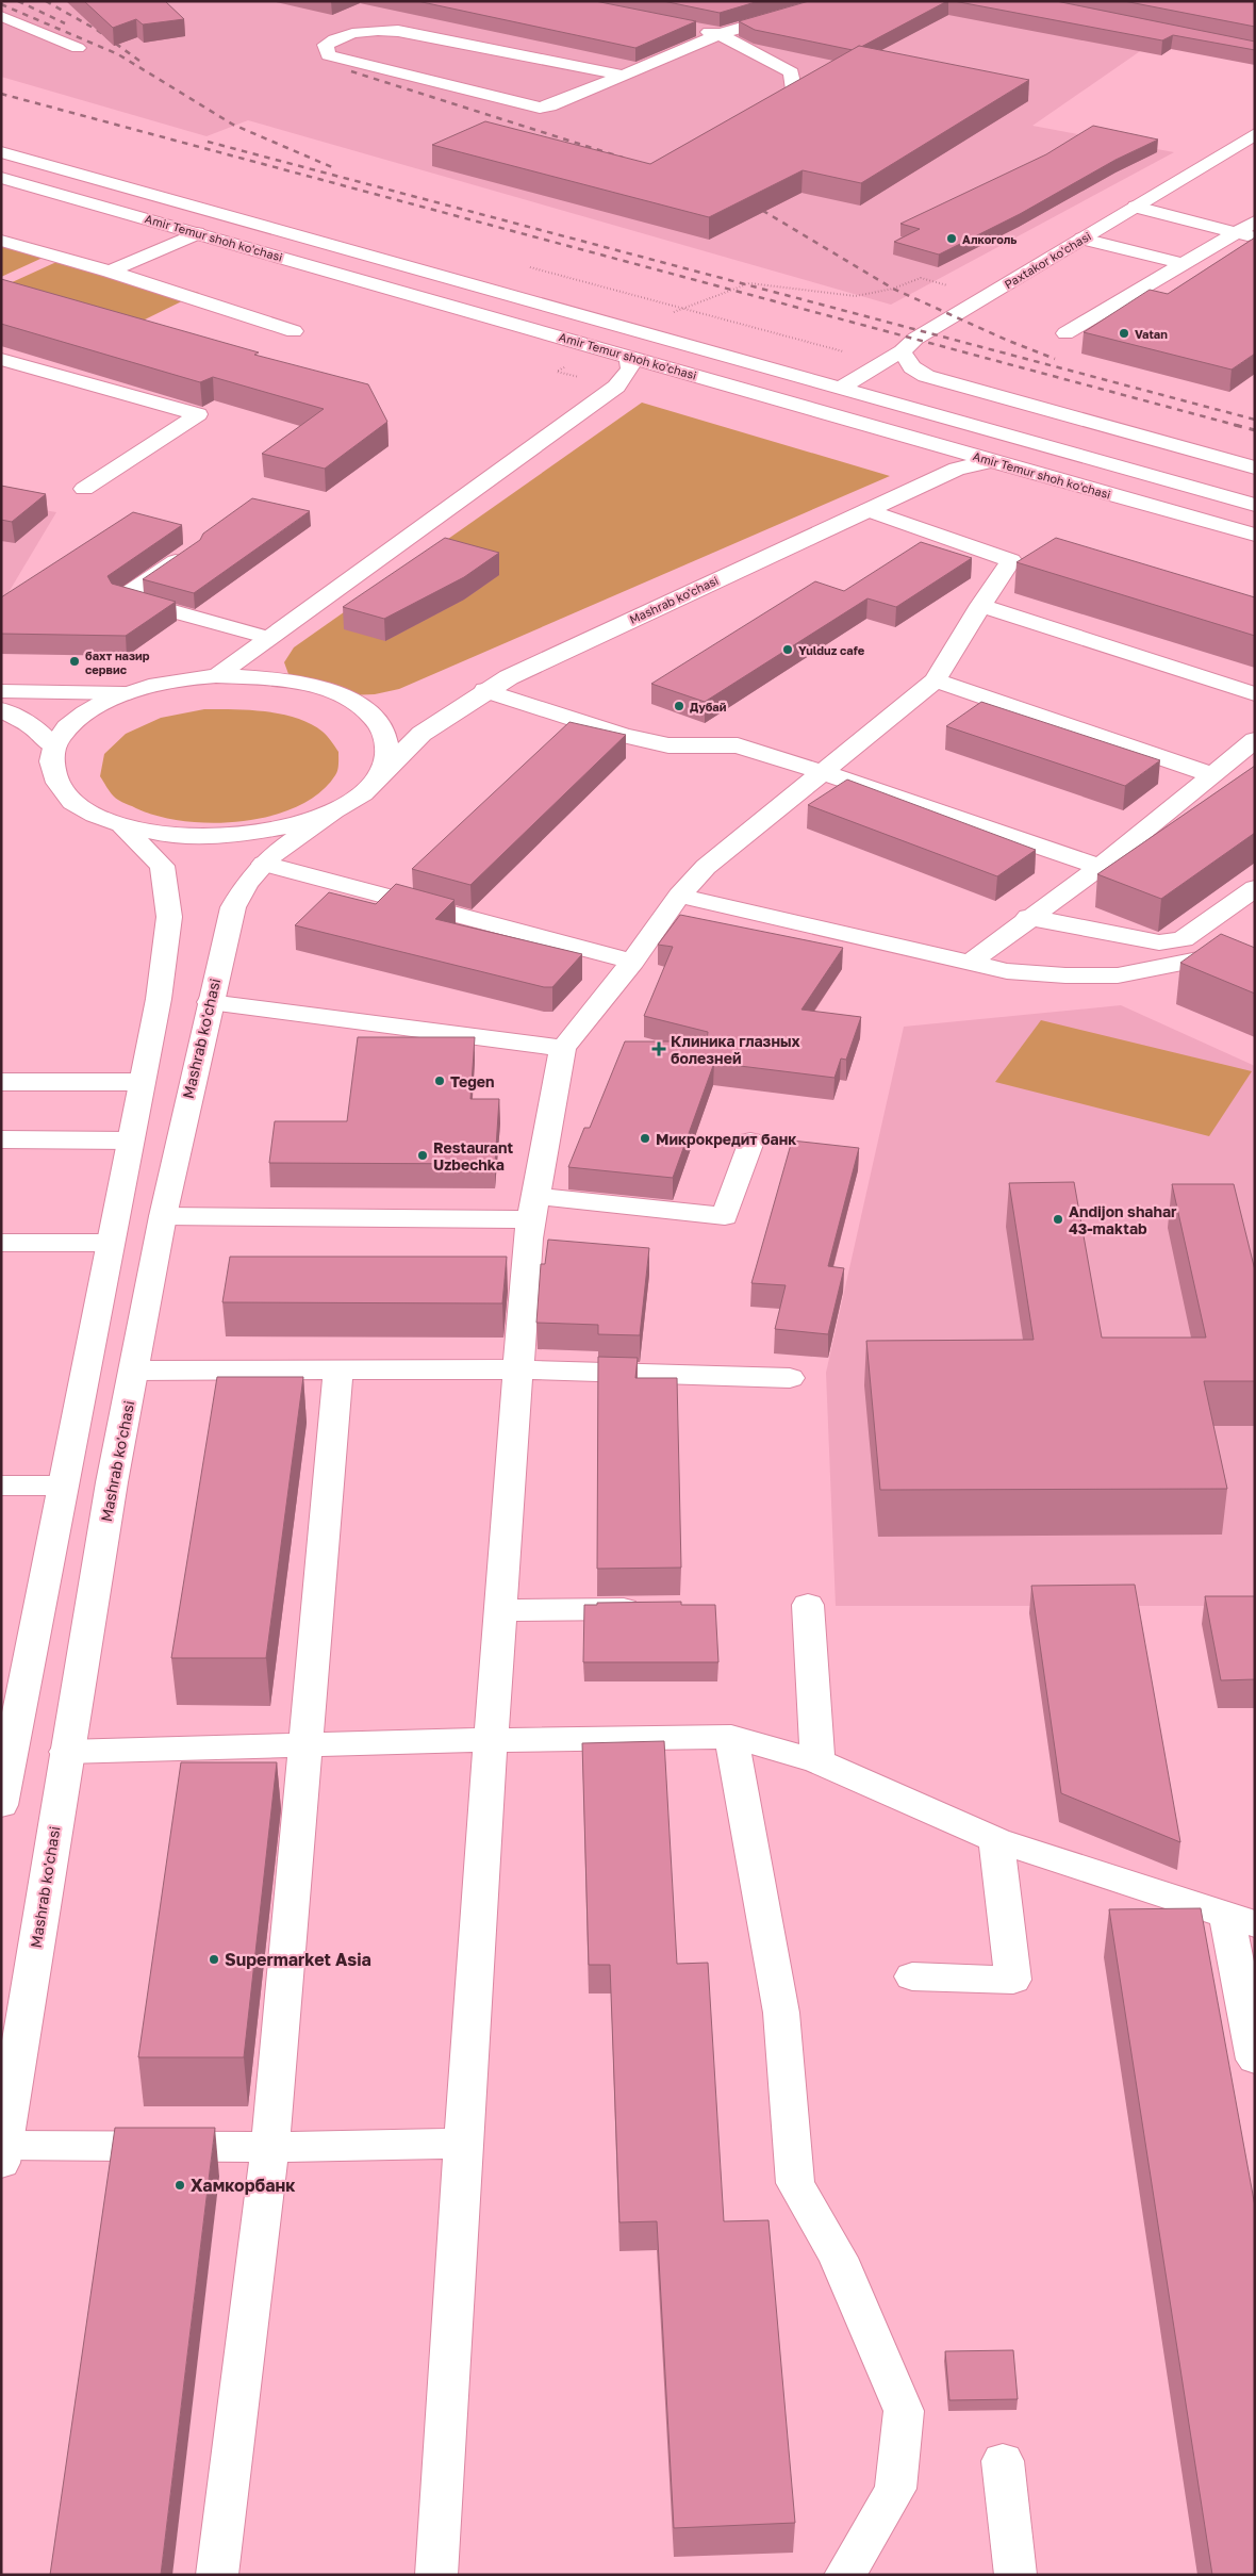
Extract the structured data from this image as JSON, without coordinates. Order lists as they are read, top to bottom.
{
  "streets": {
    "main road": ["Amir Temur shoh ko'chasi", "Paxtakor ko'chasi", "Mashrab ko'chasi"]
  },
  "crossings": [
    ["Amir Temur shoh ko'chasi", "Paxtakor ko'chasi"],
    ["Amir Temur shoh ko'chasi", "Mashrab ko'chasi"]
  ],
  "places": {
    "other": [
      "Алкоголь",
      "Vatan",
      "Yulduz cafe",
      "бахт назир сервис",
      "Дубай",
      "Tegen",
      "Микрокредит банк",
      "Restaurant Uzbechka",
      "Andijon shahar 43-maktab",
      "Supermarket Asia",
      "Хамкорбанк"
    ],
    "health": ["Клиника глазных болезней"]
  }
}
